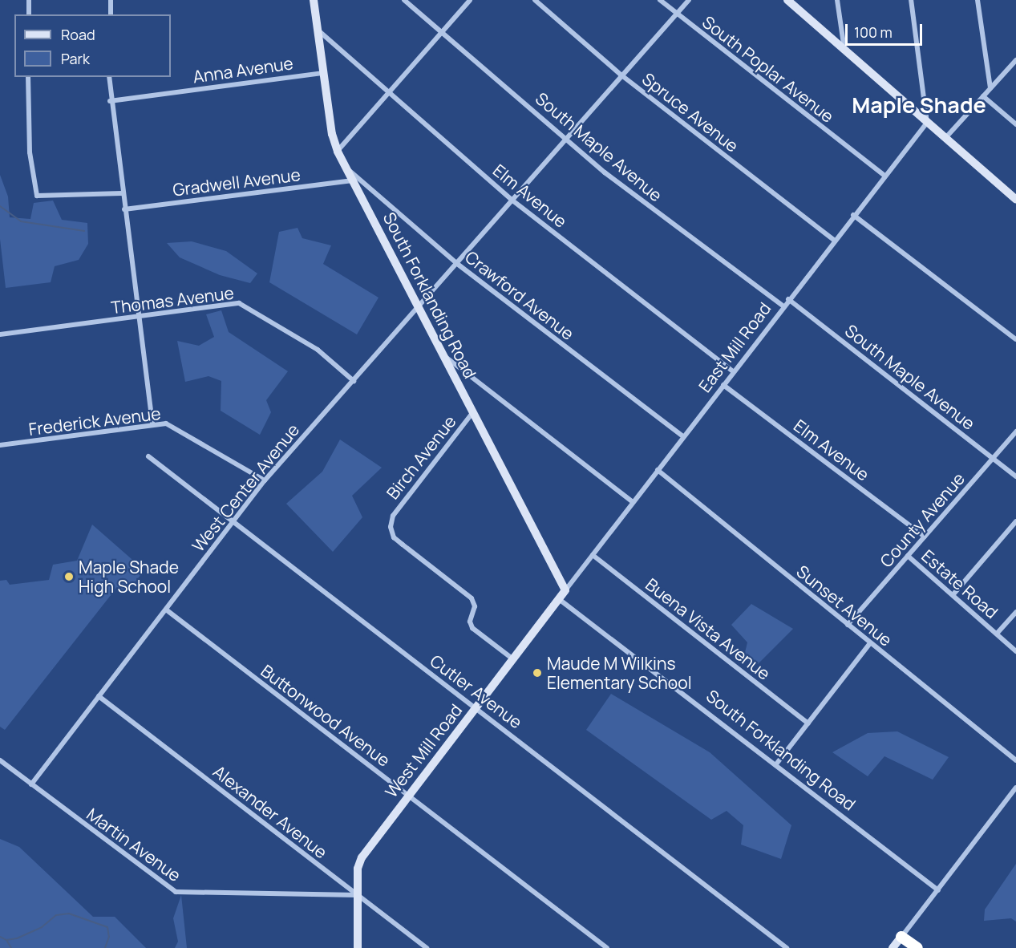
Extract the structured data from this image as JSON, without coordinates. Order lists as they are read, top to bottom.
{
  "streets": {
    "street": [
      "South Poplar Avenue",
      "Anna Avenue",
      "Spruce Avenue",
      "South Maple Avenue",
      "Gradwell Avenue",
      "Elm Avenue",
      "South Forklanding Road",
      "Crawford Avenue",
      "Thomas Avenue",
      "East Mill Road",
      "Frederick Avenue",
      "Birch Avenue",
      "West Center Avenue",
      "County Avenue",
      "Estate Road",
      "Sunset Avenue",
      "Buena Vista Avenue",
      "Cutler Avenue",
      "Buttonwood Avenue",
      "West Mill Road",
      "Alexander Avenue",
      "Martin Avenue"
    ]
  },
  "crossings": [
    ["South Poplar Avenue", "East Mill Road"],
    ["South Poplar Avenue", "West Center Avenue"],
    ["Anna Avenue", "South Forklanding Road"],
    ["Spruce Avenue", "East Mill Road"],
    ["Spruce Avenue", "West Center Avenue"],
    ["South Maple Avenue", "East Mill Road"],
    ["South Maple Avenue", "West Center Avenue"],
    ["South Maple Avenue", "County Avenue"],
    ["Gradwell Avenue", "South Forklanding Road"],
    ["Elm Avenue", "South Forklanding Road"],
    ["Elm Avenue", "East Mill Road"],
    ["Elm Avenue", "West Center Avenue"],
    ["Elm Avenue", "County Avenue"],
    ["South Forklanding Road", "Crawford Avenue"],
    ["South Forklanding Road", "East Mill Road"],
    ["South Forklanding Road", "Birch Avenue"],
    ["South Forklanding Road", "West Center Avenue"],
    ["South Forklanding Road", "West Mill Road"],
    ["Crawford Avenue", "East Mill Road"],
    ["Crawford Avenue", "West Center Avenue"],
    ["Thomas Avenue", "West Center Avenue"],
    ["East Mill Road", "Sunset Avenue"],
    ["East Mill Road", "Buena Vista Avenue"],
    ["East Mill Road", "West Mill Road"],
    ["Frederick Avenue", "West Center Avenue"],
    ["Birch Avenue", "West Mill Road"],
    ["West Center Avenue", "Cutler Avenue"],
    ["West Center Avenue", "Buttonwood Avenue"],
    ["West Center Avenue", "Alexander Avenue"],
    ["West Center Avenue", "Martin Avenue"],
    ["County Avenue", "Estate Road"],
    ["County Avenue", "Sunset Avenue"],
    ["Cutler Avenue", "West Mill Road"],
    ["Buttonwood Avenue", "West Mill Road"],
    ["West Mill Road", "Alexander Avenue"],
    ["West Mill Road", "Martin Avenue"],
    ["Alexander Avenue", "Martin Avenue"]
  ],
  "districts": ["Maple Shade"],
  "places": ["Maple Shade High School", "Maude M Wilkins Elementary School"],
  "legend": ["Road", "Park"],
  "scale_bar": "100 m"
}
